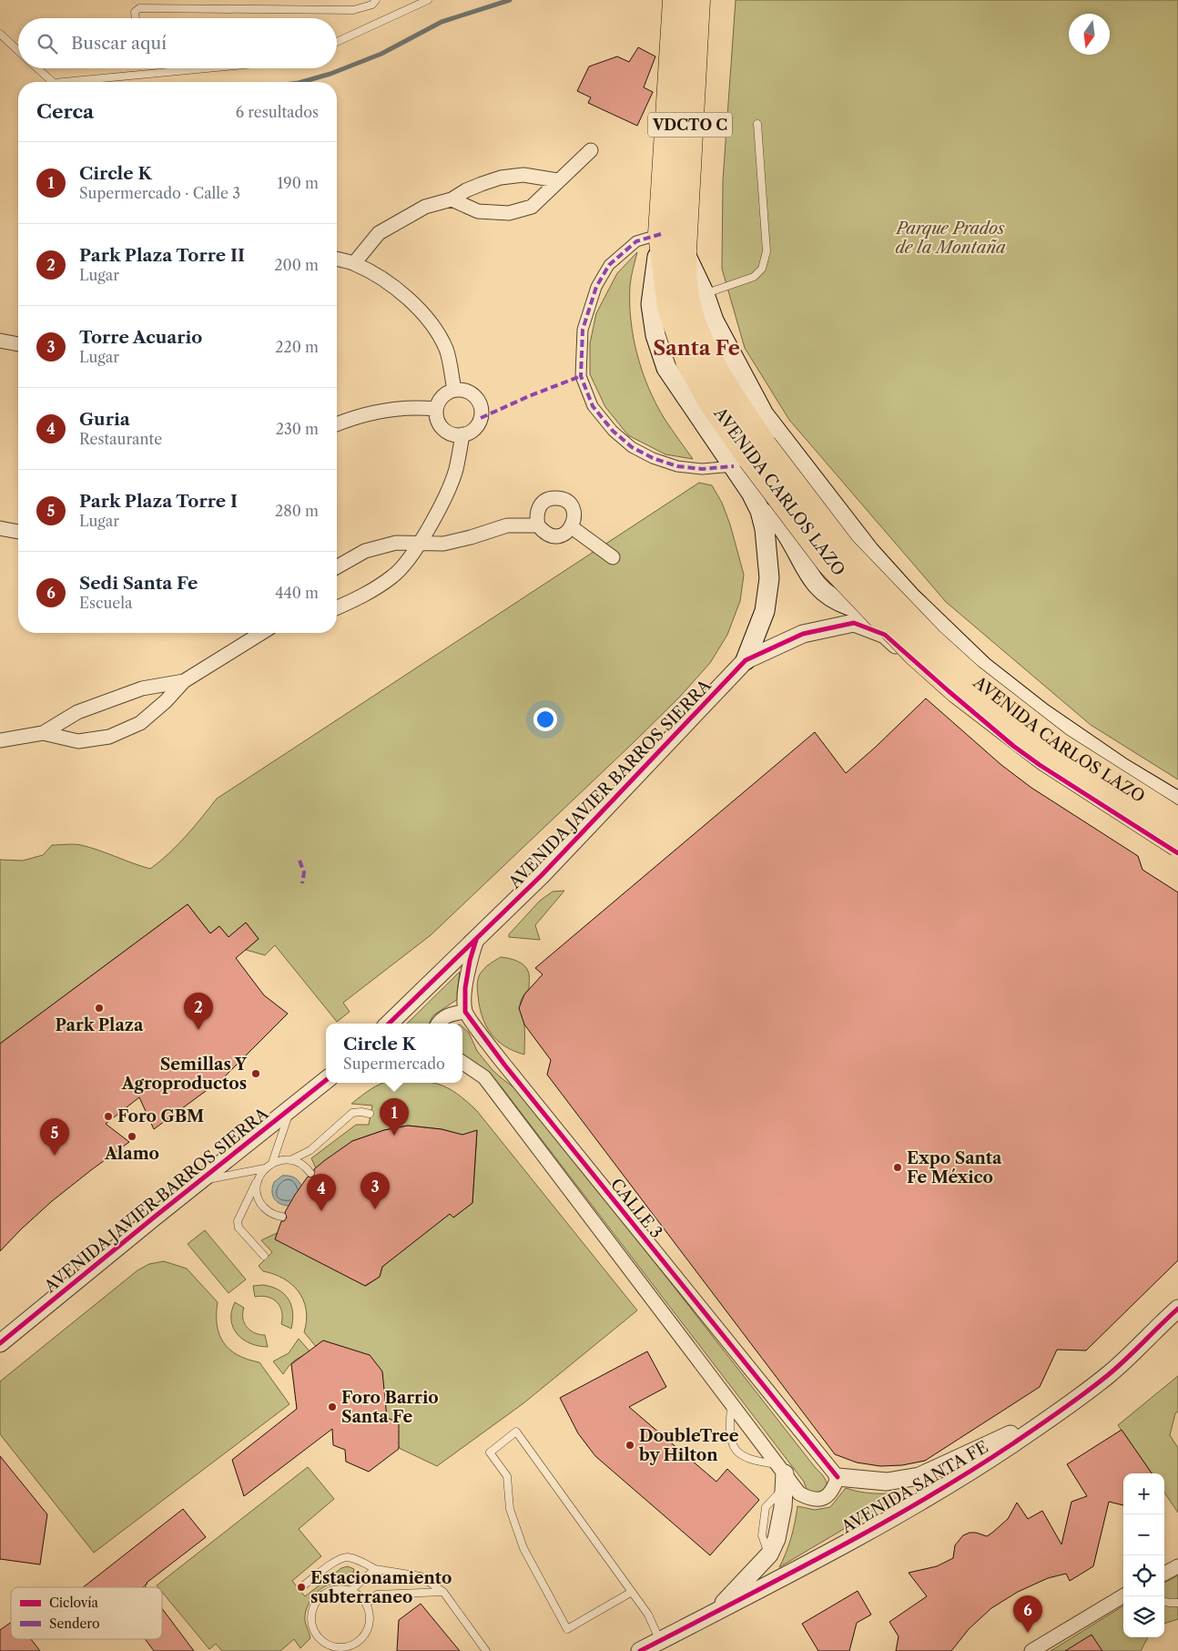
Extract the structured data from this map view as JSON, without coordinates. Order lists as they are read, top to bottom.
{
  "streets": {
    "highway": ["VDCTO C", "AVENIDA CARLOS LAZO"],
    "street": ["AVENIDA JAVIER BARROS SIERRA", "CALLE 3", "AVENIDA SANTA FE"]
  },
  "crossings": [
    ["AVENIDA CARLOS LAZO", "AVENIDA JAVIER BARROS SIERRA"]
  ],
  "districts": ["Santa Fe"],
  "parks": ["Parque Prados de la Montaña"],
  "places": [
    "Park Plaza",
    "Semillas Y Agroproductos",
    "Foro GBM",
    "Alamo",
    "Expo Santa Fe México",
    "Foro Barrio Santa Fe",
    "DoubleTree by Hilton",
    "Estacionamiento subterraneo"
  ],
  "legend": ["Ciclovía", "Sendero"],
  "north": "bottom",
  "page": {
    "search": "Buscar aquí",
    "heading": ["Cerca", "6 resultados"],
    "list": [
      {
        "mark": "1",
        "name": "Circle K",
        "note": "Supermercado · Calle 3",
        "value": "190 m"
      },
      {
        "mark": "2",
        "name": "Park Plaza Torre II",
        "note": "Lugar",
        "value": "200 m"
      },
      {
        "mark": "3",
        "name": "Torre Acuario",
        "note": "Lugar",
        "value": "220 m"
      },
      {
        "mark": "4",
        "name": "Guria",
        "note": "Restaurante",
        "value": "230 m"
      },
      {
        "mark": "5",
        "name": "Park Plaza Torre I",
        "note": "Lugar",
        "value": "280 m"
      },
      {
        "mark": "6",
        "name": "Sedi Santa Fe",
        "note": "Escuela",
        "value": "440 m"
      }
    ],
    "pins": [
      "2",
      "1",
      "5",
      "3",
      "4",
      "6"
    ],
    "popup": ["Circle K", "Supermercado"],
    "map_buttons": ["+", "−"]
  }
}
